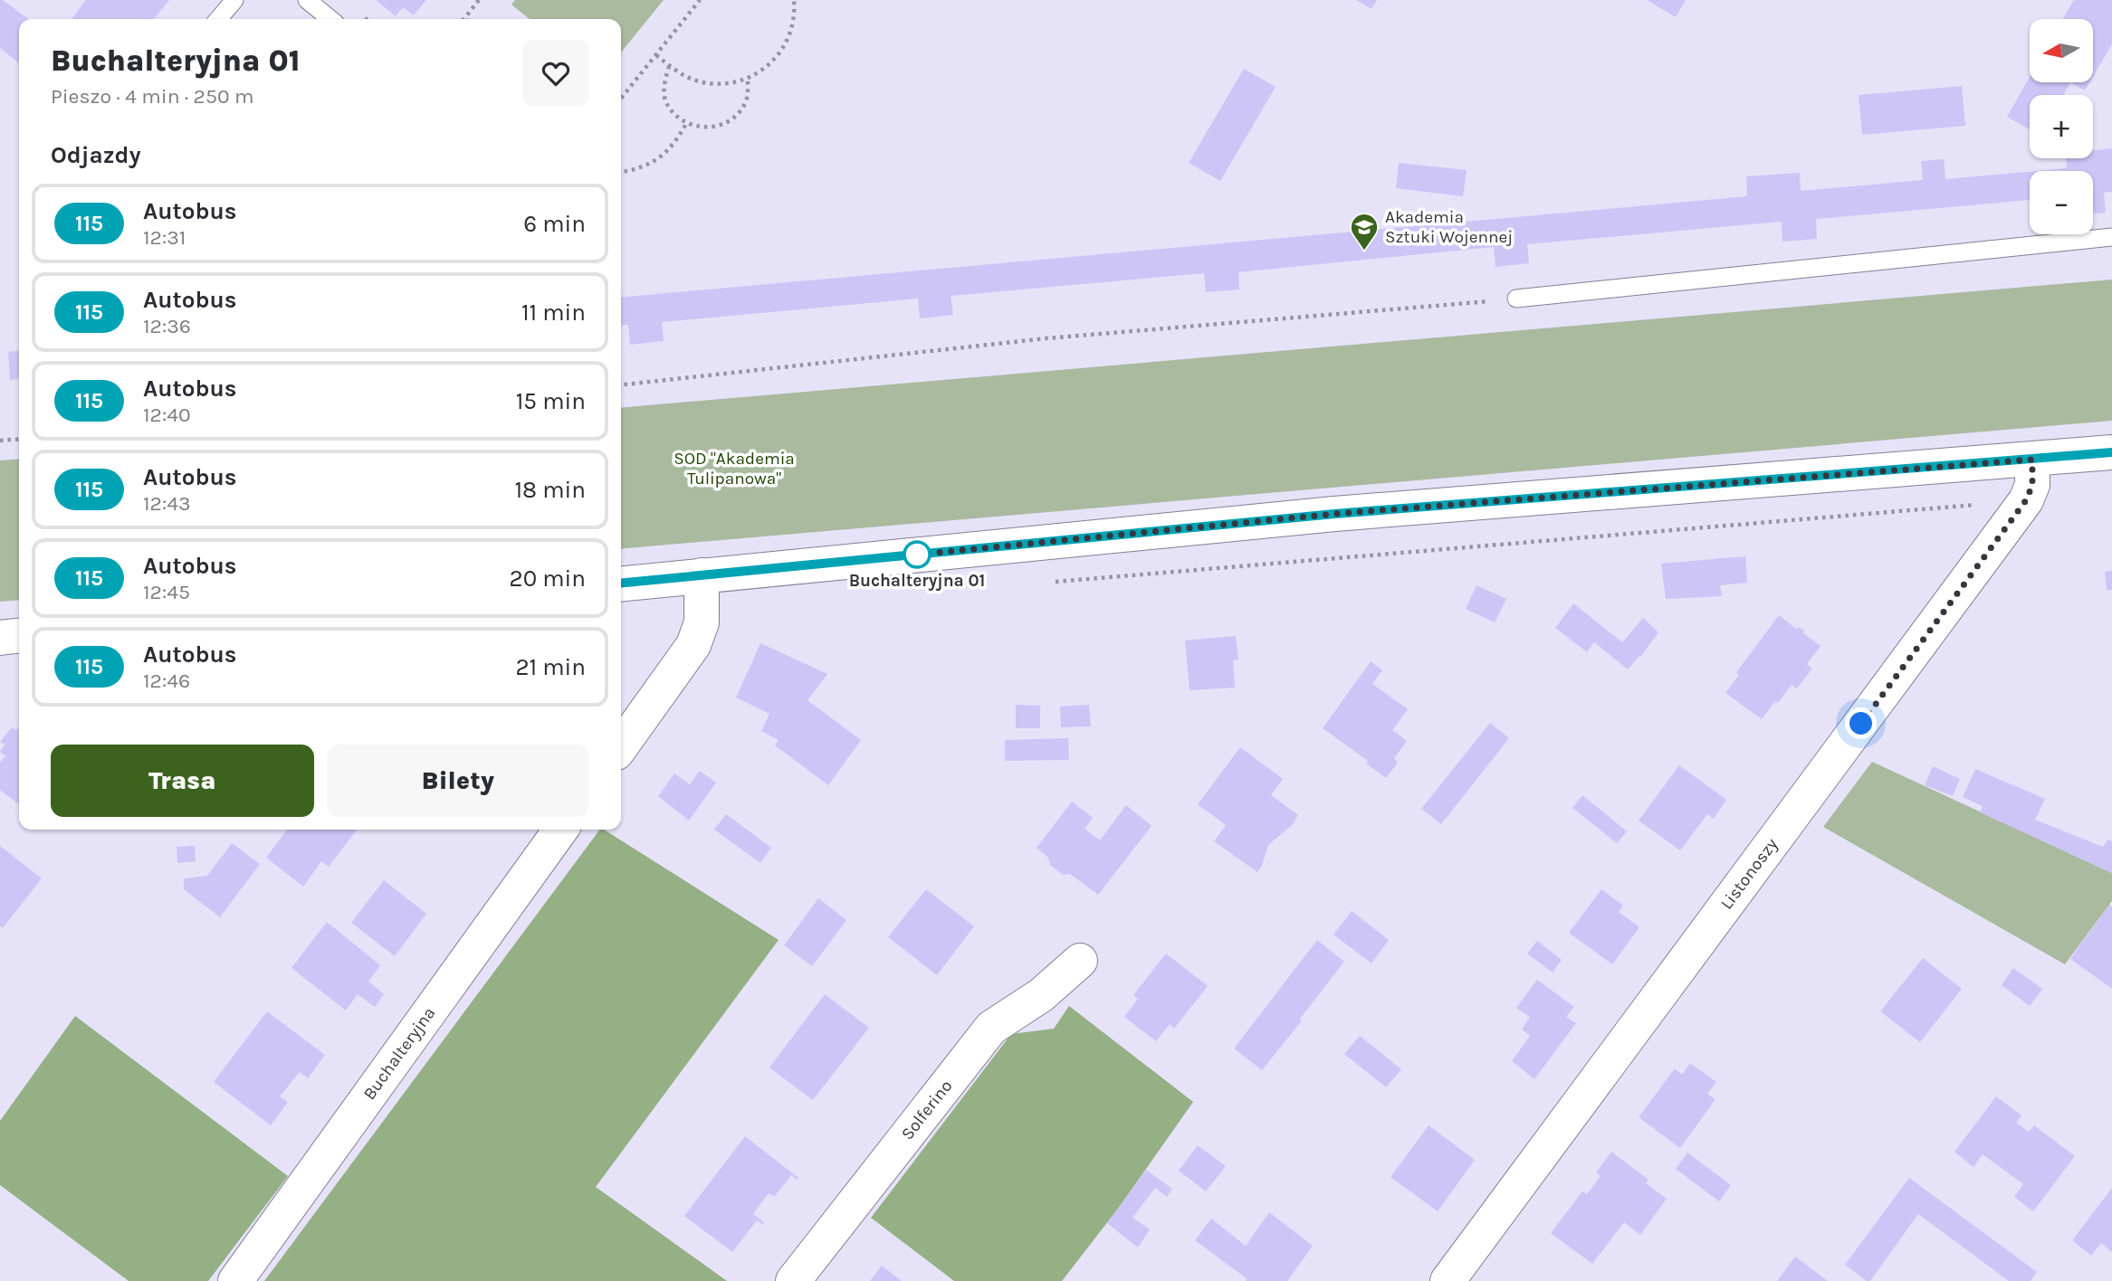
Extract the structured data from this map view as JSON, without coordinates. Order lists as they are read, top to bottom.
{
  "streets": {
    "street": ["Listonoszy", "Buchalteryjna", "Solferino"]
  },
  "parks": ["SOD \"Akademia Tulipanowa\""],
  "places": {
    "school or university": ["Akademia Sztuki Wojennej"],
    "other": ["Buchalteryjna 01"]
  },
  "lines": ["bus line 115"],
  "north": "left",
  "page": {
    "map_buttons": ["+", "−"],
    "heading": [
      ["Buchalteryjna 01", "Pieszo · 4 min · 250 m"],
      "Odjazdy"
    ],
    "list": [
      {
        "mark": "115",
        "name": "Autobus",
        "note": "12:31",
        "value": "6 min"
      },
      {
        "mark": "115",
        "name": "Autobus",
        "note": "12:36",
        "value": "11 min"
      },
      {
        "mark": "115",
        "name": "Autobus",
        "note": "12:40",
        "value": "15 min"
      },
      {
        "mark": "115",
        "name": "Autobus",
        "note": "12:43",
        "value": "18 min"
      },
      {
        "mark": "115",
        "name": "Autobus",
        "note": "12:45",
        "value": "20 min"
      },
      {
        "mark": "115",
        "name": "Autobus",
        "note": "12:46",
        "value": "21 min"
      }
    ],
    "buttons": ["Trasa", "Bilety"]
  }
}
